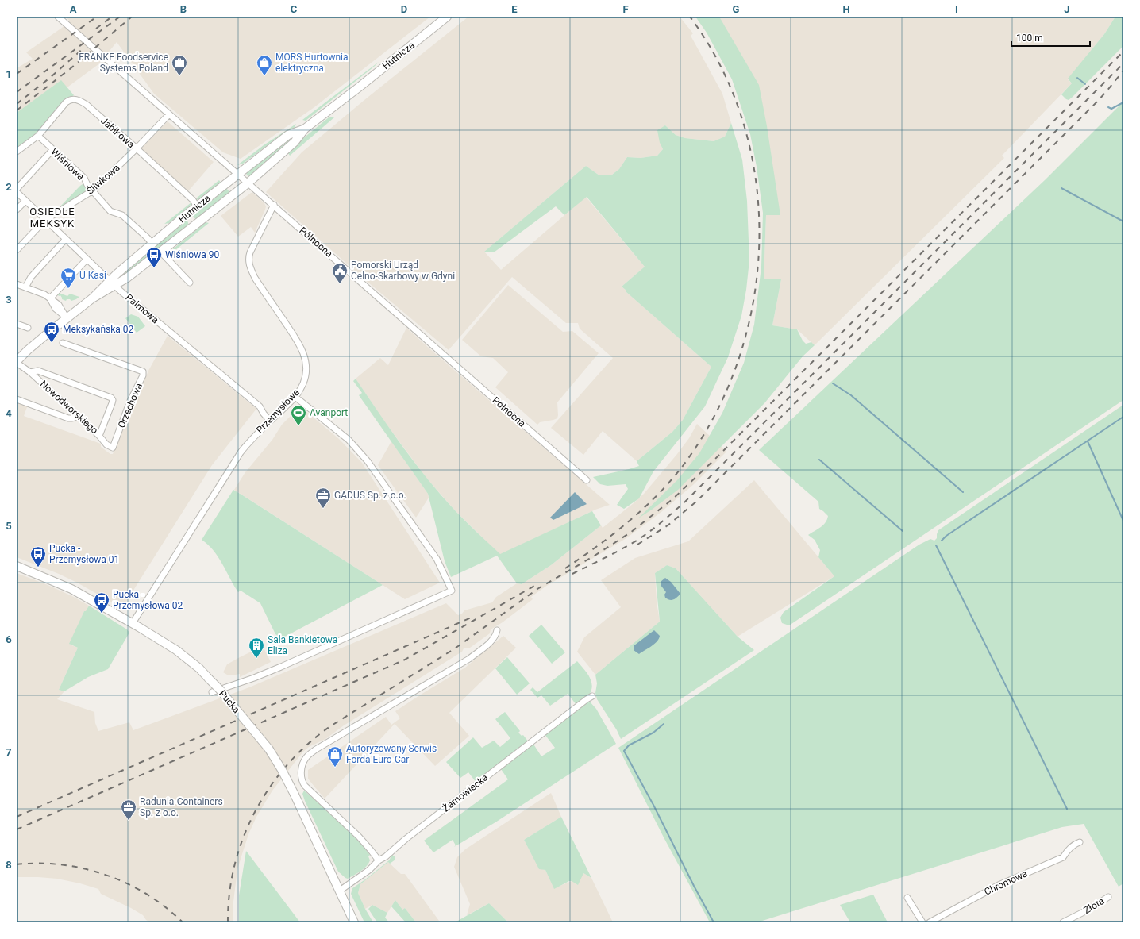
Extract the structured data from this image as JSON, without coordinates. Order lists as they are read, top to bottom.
{
  "streets": {
    "main road": ["Hutnicza", "Pucka"],
    "street": [
      "Jabłkowa",
      "Wiśniowa",
      "Śliwkowa",
      "Północna",
      "Palmowa",
      "Orzechowa",
      "Nowodworskiego",
      "Przemysłowa",
      "Żarnowiecka",
      "Chromowa",
      "Złota"
    ]
  },
  "crossings": [
    ["Hutnicza", "Jabłkowa"],
    ["Hutnicza", "Wiśniowa"],
    ["Hutnicza", "Północna"],
    ["Hutnicza", "Palmowa"],
    ["Hutnicza", "Nowodworskiego"],
    ["Jabłkowa", "Wiśniowa"],
    ["Jabłkowa", "Śliwkowa"],
    ["Wiśniowa", "Śliwkowa"],
    ["Śliwkowa", "Północna"],
    ["Śliwkowa", "Palmowa"],
    ["Północna", "Przemysłowa"],
    ["Palmowa", "Przemysłowa"],
    ["Orzechowa", "Nowodworskiego"],
    ["Przemysłowa", "Pucka"],
    ["Pucka", "Żarnowiecka"]
  ],
  "districts": ["OSIEDLE MEKSYK"],
  "places": {
    "office": ["FRANKE Foodservice Systems Poland", "GADUS Sp. z o.o.", "Radunia-Containers Sp. z o.o."],
    "shop": ["MORS Hurtownia elektryczna", "Autoryzowany Serwis Forda Euro-Car"],
    "bus stop": [
      "Wiśniowa 90",
      "Meksykańska 02",
      "Pucka - Przemysłowa 01",
      "Pucka - Przemysłowa 02"
    ],
    "public building": ["Pomorski Urząd Celno-Skarbowy w Gdyni"],
    "supermarket": ["U Kasi"],
    "sports": ["Avanport"],
    "building": ["Sala Bankietowa Eliza"]
  },
  "scale_bar": "100 m",
  "grid": {
    "columns": [
      "A",
      "B",
      "C",
      "D",
      "E",
      "F",
      "G",
      "H",
      "I",
      "J"
    ],
    "rows": [
      "1",
      "2",
      "3",
      "4",
      "5",
      "6",
      "7",
      "8"
    ]
  }
}
